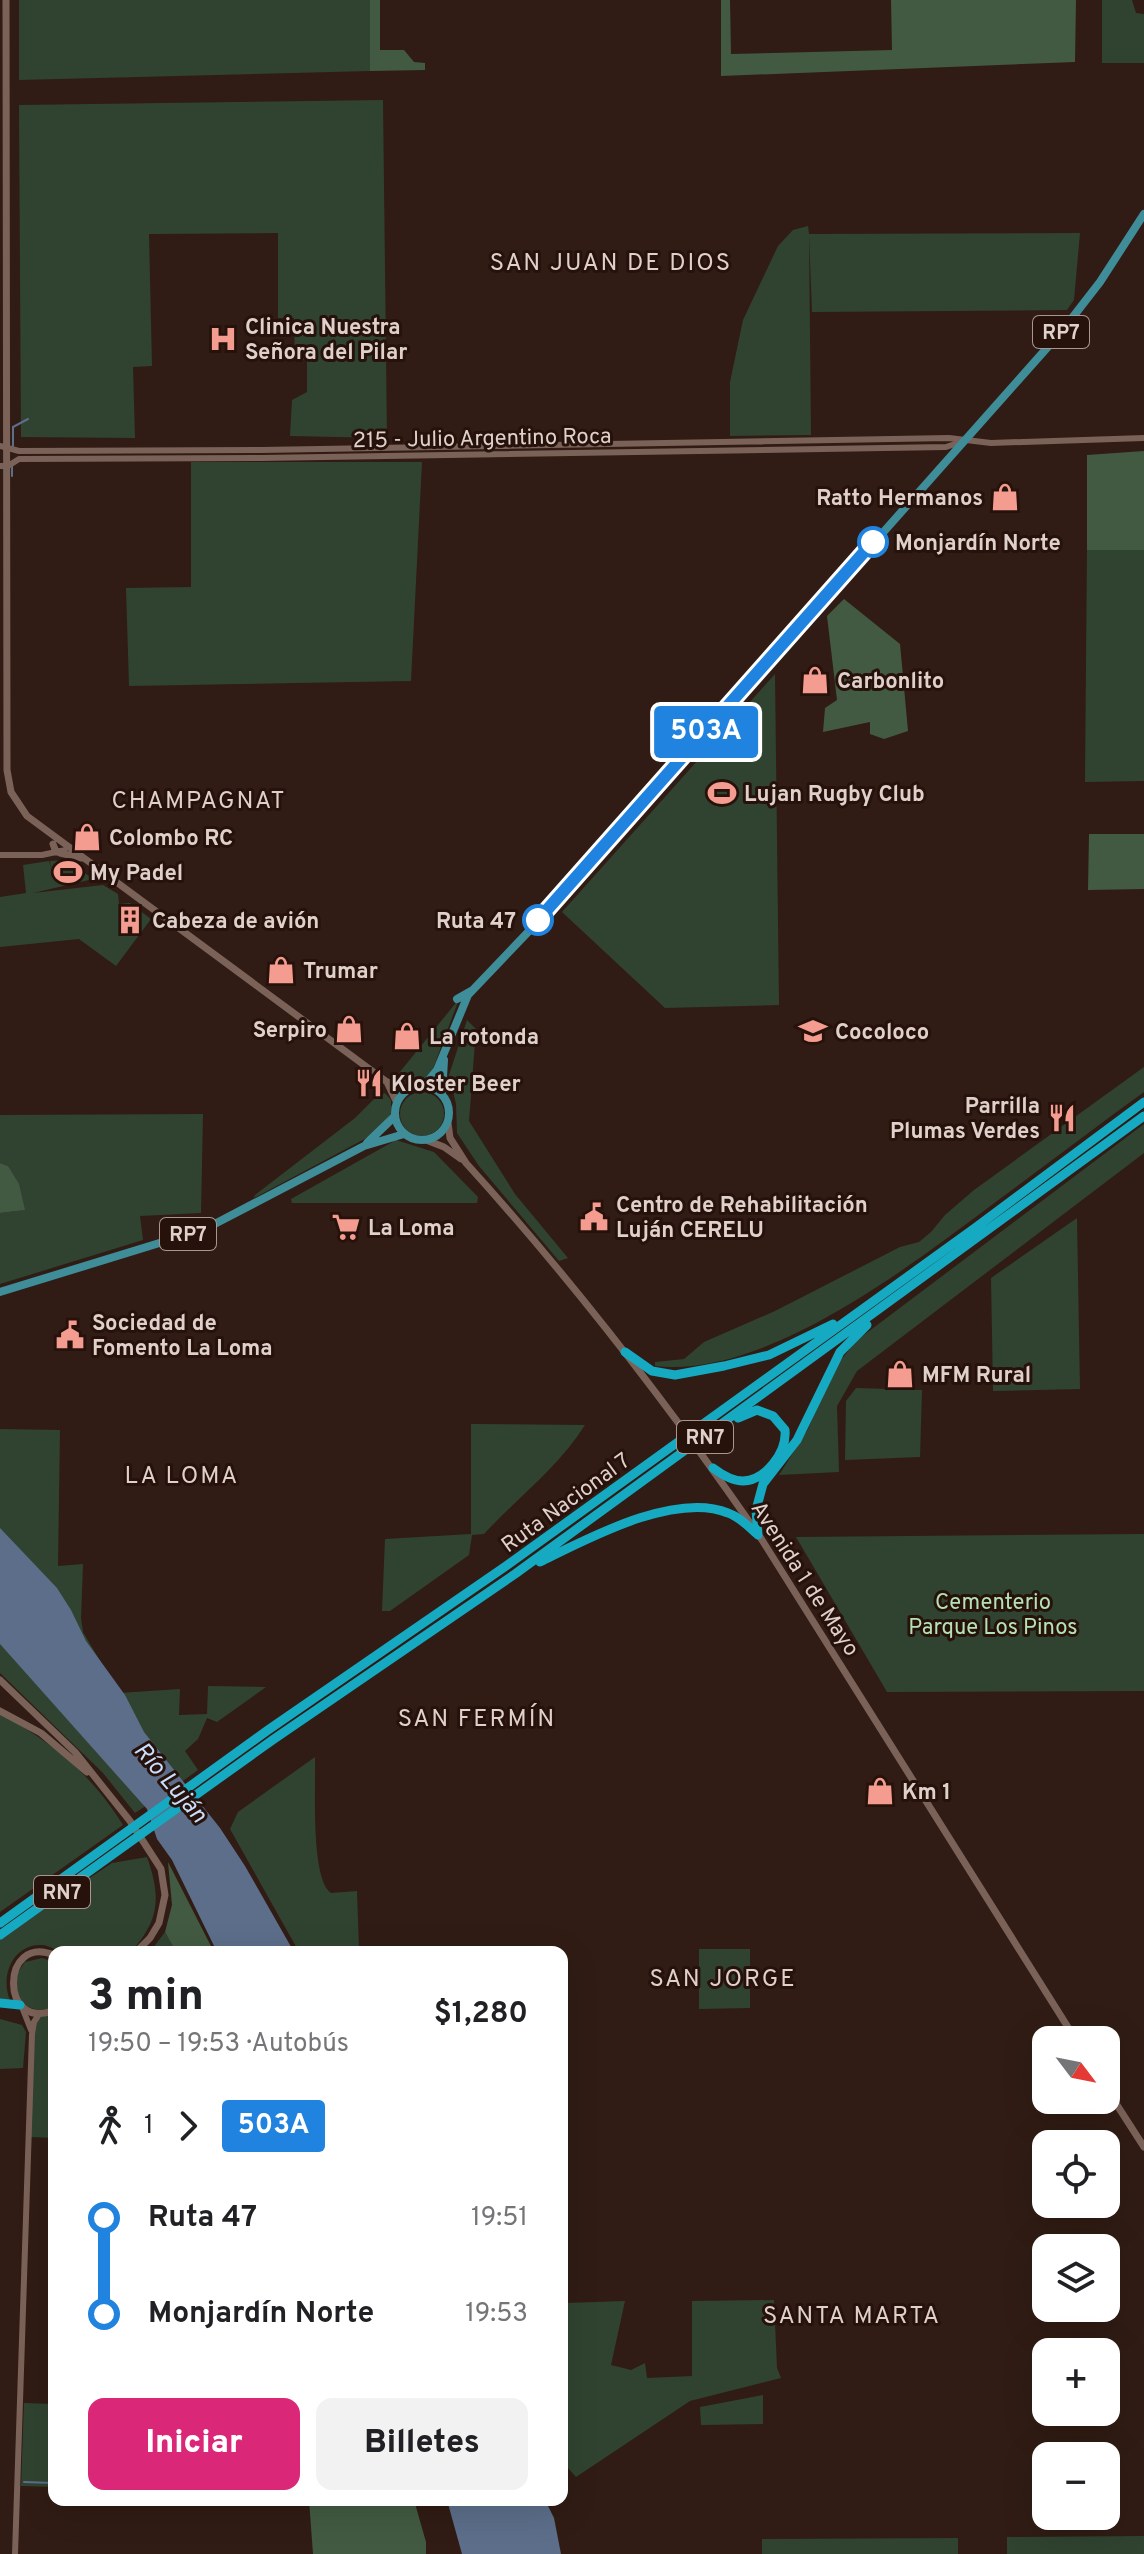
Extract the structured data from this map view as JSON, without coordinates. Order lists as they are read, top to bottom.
{
  "streets": {
    "highway": ["RN7", "Ruta Nacional 7"],
    "main road": ["RP7", "Avenida 1 de Mayo"],
    "street": ["215 - Julio Argentino Roca"]
  },
  "crossings": [
    ["RP7", "215 - Julio Argentino Roca"],
    ["RP7", "Avenida 1 de Mayo"]
  ],
  "districts": [
    "SAN JUAN DE DIOS",
    "CHAMPAGNAT",
    "LA LOMA",
    "SAN FERMÍN",
    "SAN JORGE",
    "SANTA MARTA"
  ],
  "water": ["Río Luján"],
  "parks": ["Cementerio Parque Los Pinos"],
  "places": {
    "hospital": ["Clinica Nuestra Señora del Pilar"],
    "shop": [
      "Ratto Hermanos",
      "Carbonlito",
      "Colombo RC",
      "Trumar",
      "Serpiro",
      "La rotonda",
      "MFM Rural",
      "Km 1"
    ],
    "other": ["Monjardín Norte", "Ruta 47"],
    "sports": ["Lujan Rugby Club", "My Padel"],
    "building": ["Cabeza de avión"],
    "school or university": ["Cocoloco"],
    "restaurant": ["Kloster Beer", "Parrilla Plumas Verdes"],
    "public building": ["Centro de Rehabilitación Luján CERELU", "Sociedad de Fomento La Loma"],
    "supermarket": ["La Loma"]
  },
  "lines": ["bus line 503A"],
  "north": "bottom right",
  "page": {
    "on_map": "503A",
    "heading": ["3 min", "19:50 – 19:53 · Autobús", "$1,280"],
    "map_buttons": ["+", "−"],
    "legs": ["1", "503A"],
    "list": [
      {
        "name": "Ruta 47",
        "value": "19:51"
      },
      {
        "name": "Monjardín Norte",
        "value": "19:53"
      }
    ],
    "buttons": ["Iniciar", "Billetes"]
  }
}
